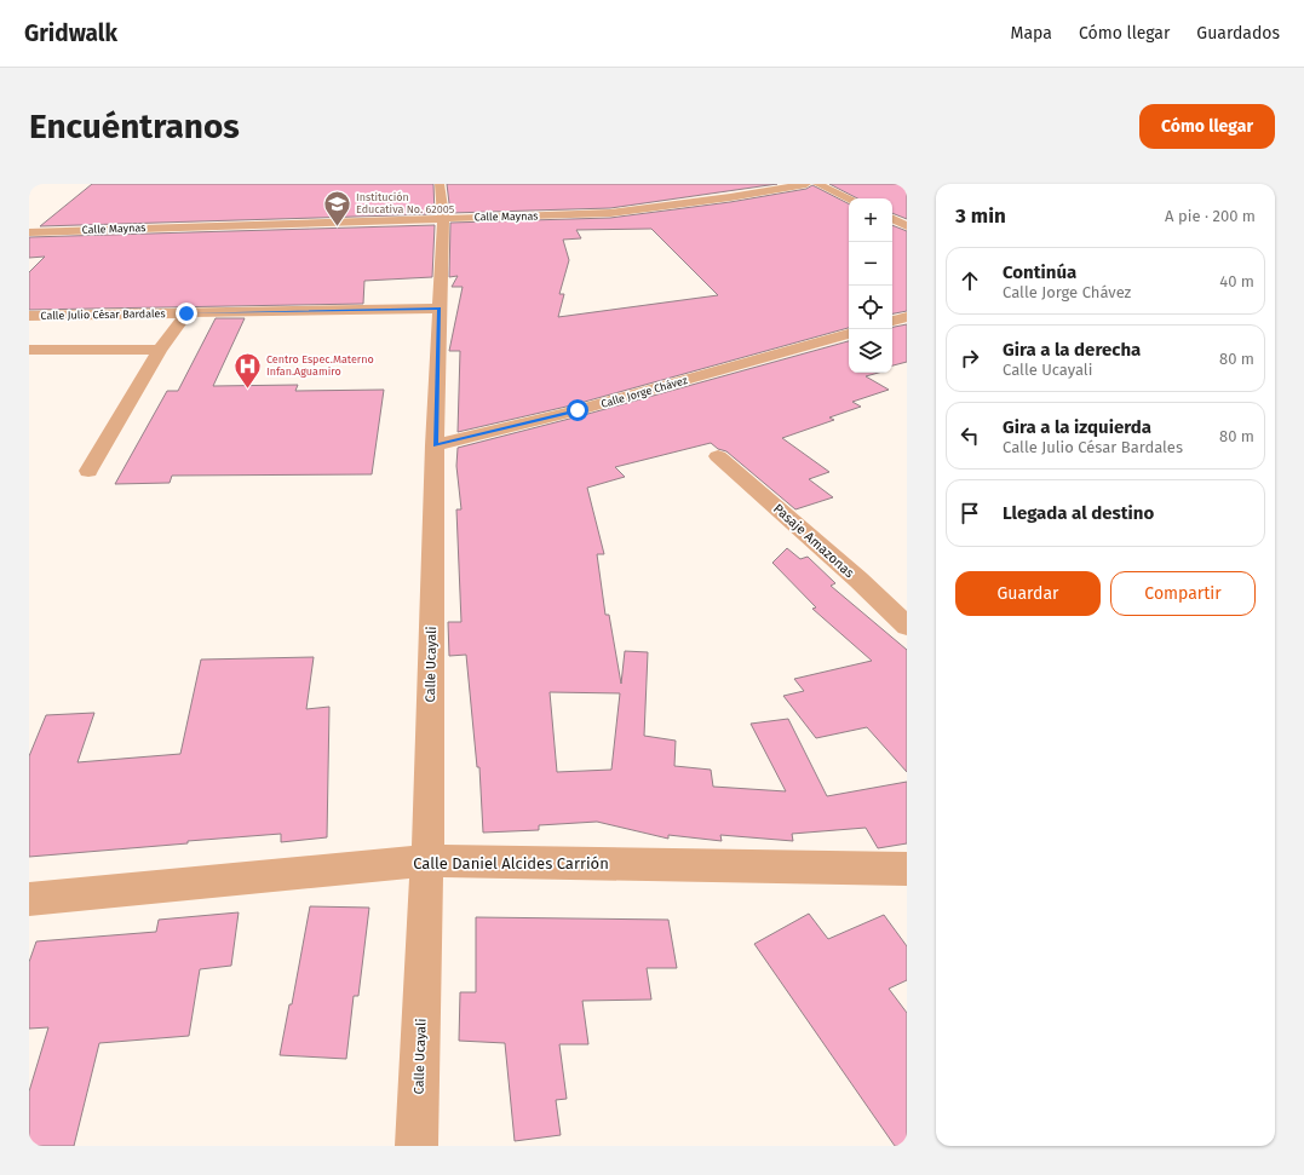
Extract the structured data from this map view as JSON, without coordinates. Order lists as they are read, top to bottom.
{
  "streets": {
    "street": [
      "Calle Maynas",
      "Calle Julio César Bardales",
      "Calle Jorge Chávez",
      "Pasaje Amazonas",
      "Calle Ucayali",
      "Calle Daniel Alcides Carrión"
    ]
  },
  "crossings": [
    ["Calle Maynas", "Calle Ucayali"],
    ["Calle Julio César Bardales", "Calle Ucayali"],
    ["Calle Jorge Chávez", "Calle Ucayali"],
    ["Calle Ucayali", "Calle Daniel Alcides Carrión"]
  ],
  "places": {
    "school or university": ["Institución Educativa No. 62005"],
    "hospital": ["Centro Espec.Materno Infan.Aguamiro"]
  },
  "page": {
    "header": "Gridwalk",
    "nav": ["Mapa", "Cómo llegar", "Guardados"],
    "buttons": [
      "Cómo llegar",
      ["Guardar", "Compartir"]
    ],
    "title": "Encuéntranos",
    "heading": ["3 min", "A pie · 200 m"],
    "map_buttons": ["+", "−"],
    "list": [
      ["Continúa", "Calle Jorge Chávez", "40 m"],
      ["Gira a la derecha", "Calle Ucayali", "80 m"],
      ["Gira a la izquierda", "Calle Julio César Bardales", "80 m"],
      "Llegada al destino"
    ]
  }
}
